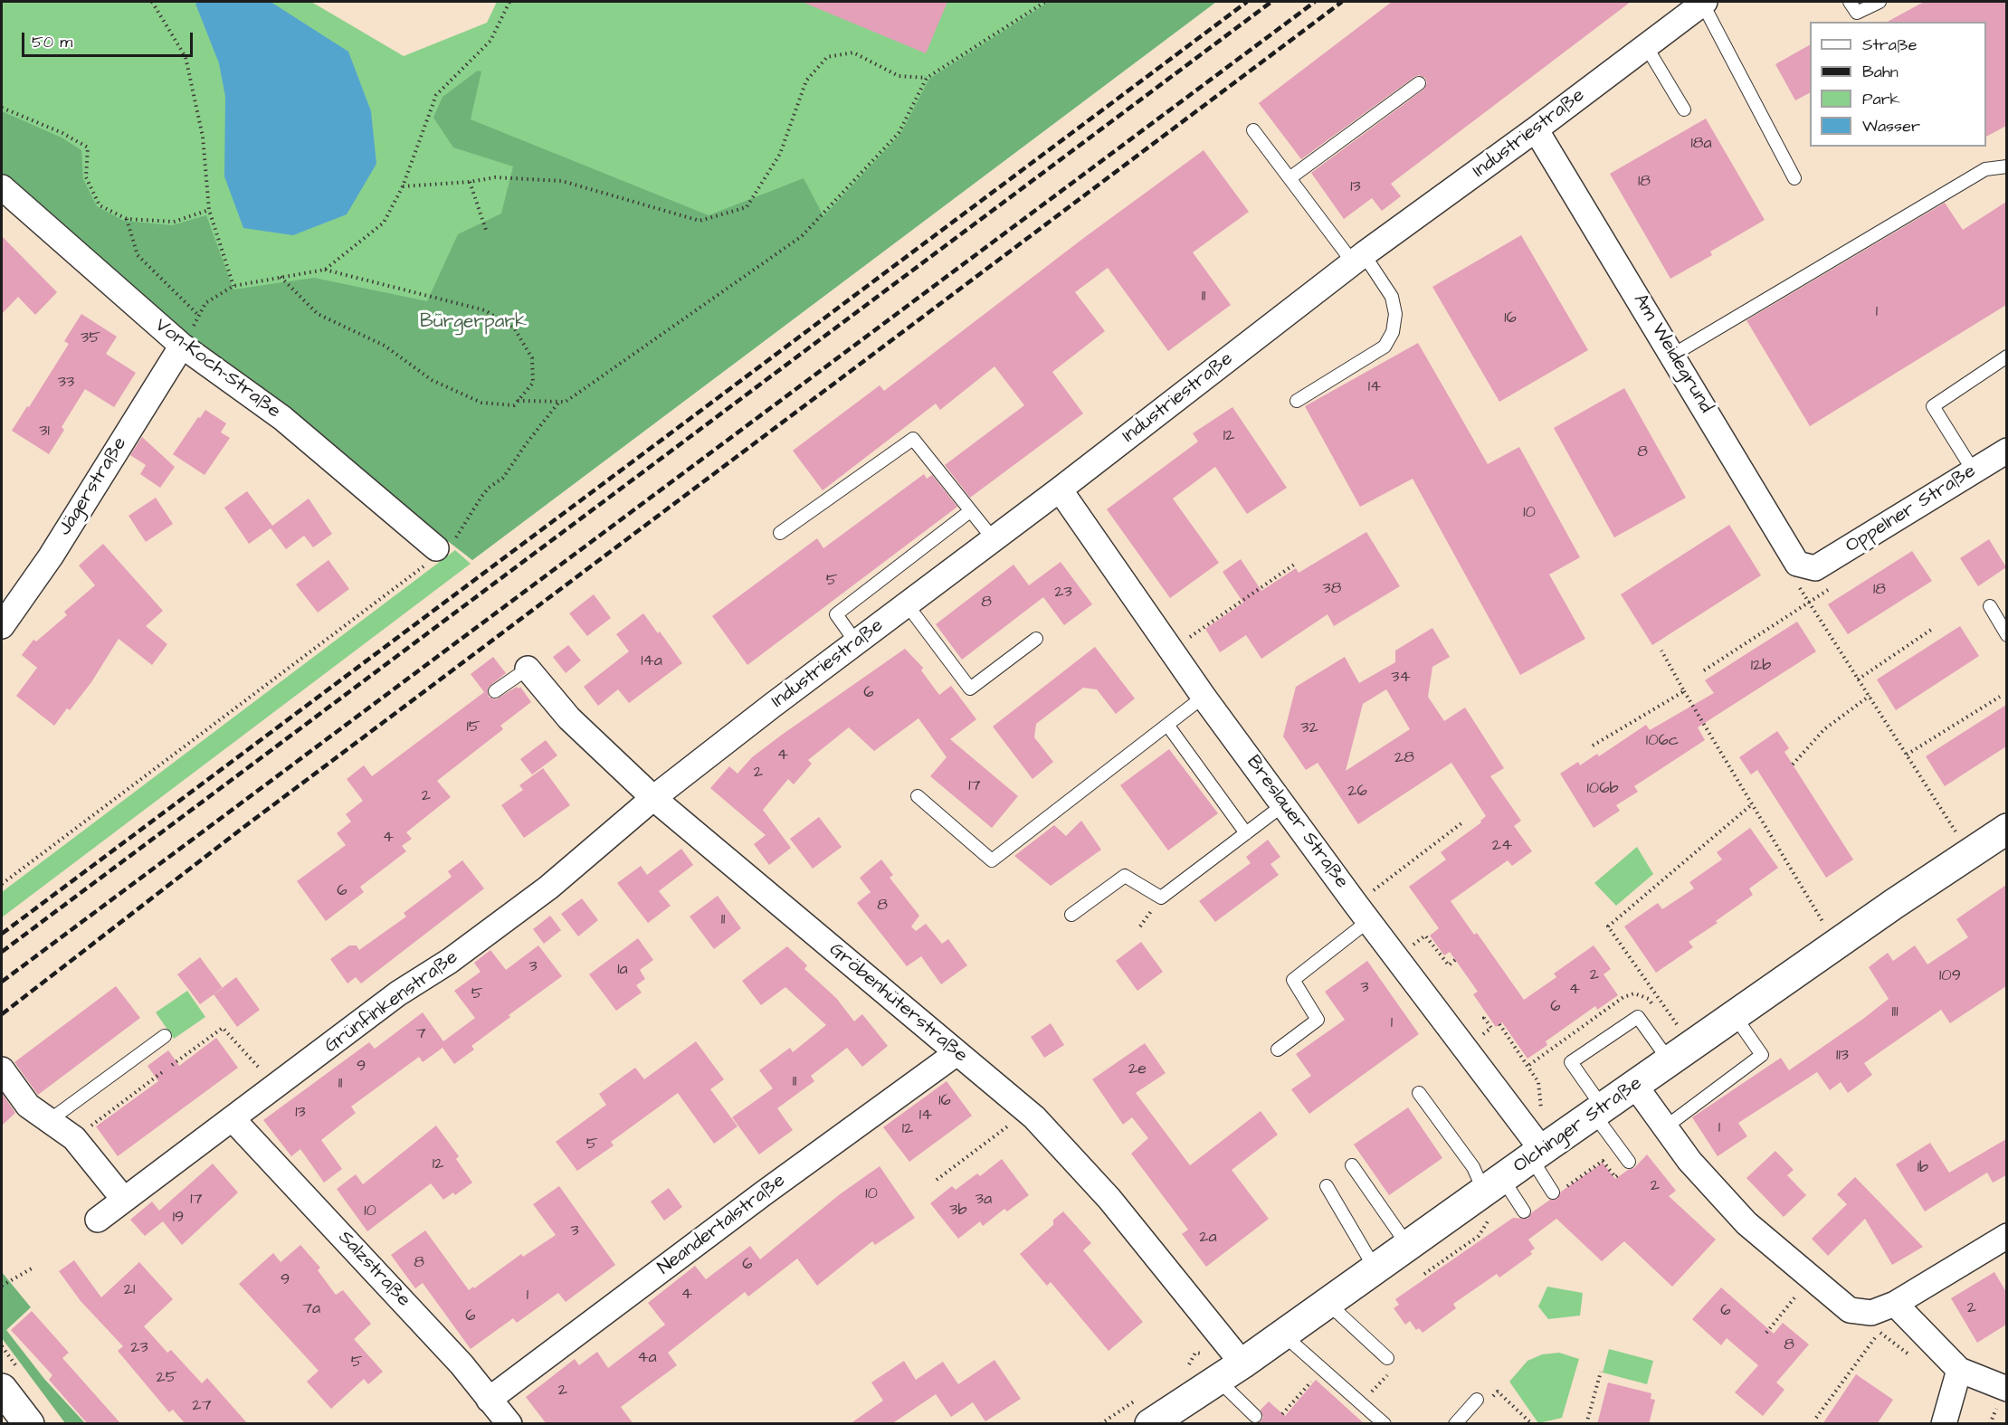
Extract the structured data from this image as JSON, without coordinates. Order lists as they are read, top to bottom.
{
  "streets": {
    "main road": ["Olchinger Straße"],
    "street": [
      "Industriestraße",
      "Am Weidegrund",
      "Von-Koch-Straße",
      "Jägerstraße",
      "Oppelner Straße",
      "Breslauer Straße",
      "Grünfinkenstraße",
      "Gröbenhüterstraße",
      "Neandertalstraße",
      "Salzstraße"
    ]
  },
  "crossings": [
    ["Industriestraße", "Am Weidegrund"],
    ["Industriestraße", "Breslauer Straße"],
    ["Industriestraße", "Grünfinkenstraße"],
    ["Industriestraße", "Gröbenhüterstraße"],
    ["Am Weidegrund", "Oppelner Straße"],
    ["Von-Koch-Straße", "Jägerstraße"],
    ["Breslauer Straße", "Olchinger Straße"],
    ["Grünfinkenstraße", "Gröbenhüterstraße"],
    ["Grünfinkenstraße", "Salzstraße"],
    ["Gröbenhüterstraße", "Olchinger Straße"],
    ["Gröbenhüterstraße", "Neandertalstraße"],
    ["Neandertalstraße", "Salzstraße"]
  ],
  "parks": ["Bürgerpark"],
  "house_numbers": [
    "18a",
    "18",
    "13",
    "11",
    "1",
    "16",
    "35",
    "33",
    "14",
    "31",
    "12",
    "8",
    "10",
    "5",
    "38",
    "18",
    "23",
    "8",
    "14a",
    "12b",
    "34",
    "6",
    "15",
    "32",
    "106c",
    "4",
    "28",
    "2",
    "17",
    "106b",
    "26",
    "2",
    "4",
    "24",
    "6",
    "8",
    "11",
    "3",
    "1a",
    "2",
    "109",
    "3",
    "4",
    "5",
    "6",
    "111",
    "1",
    "7",
    "113",
    "9",
    "2e",
    "11",
    "11",
    "16",
    "13",
    "14",
    "1",
    "12",
    "5",
    "12",
    "1b",
    "2",
    "10",
    "17",
    "3a",
    "3b",
    "10",
    "19",
    "3",
    "2a",
    "8",
    "6",
    "9",
    "21",
    "4",
    "1",
    "2",
    "7a",
    "6",
    "6",
    "8",
    "23",
    "4a",
    "5",
    "25",
    "2",
    "27"
  ],
  "legend": [
    "Straße",
    "Bahn",
    "Park",
    "Wasser"
  ],
  "scale_bar": "50 m"
}
